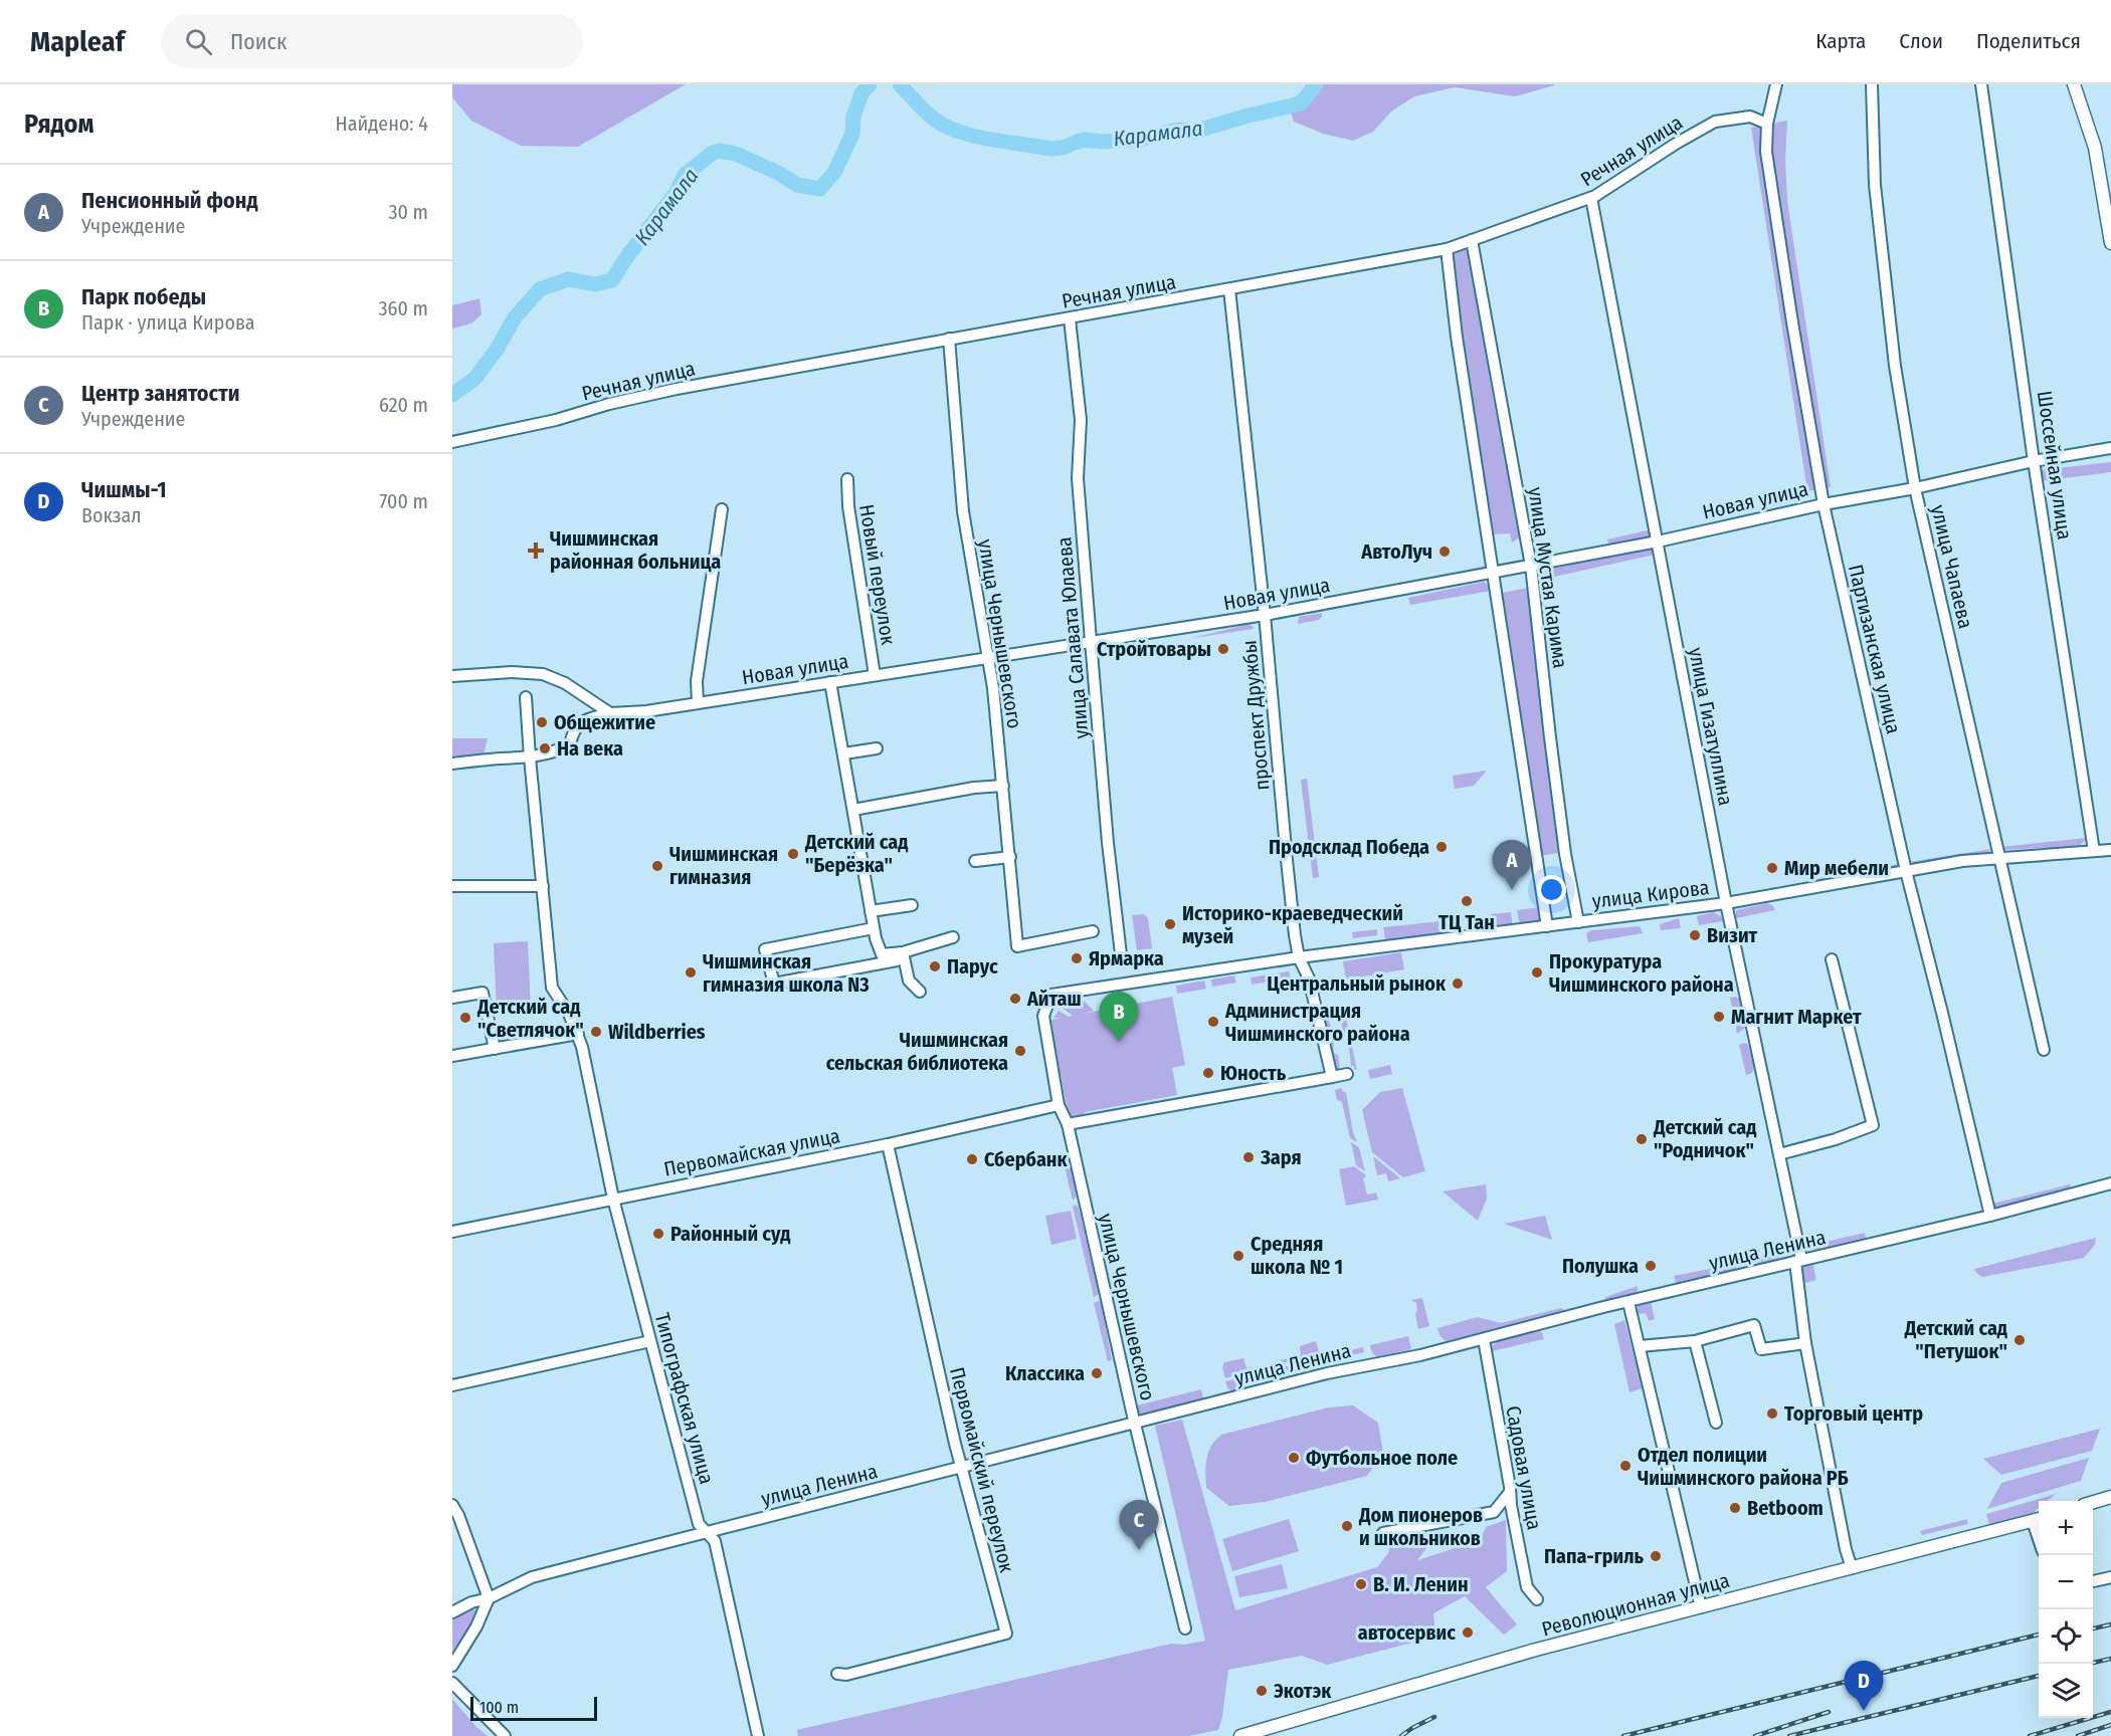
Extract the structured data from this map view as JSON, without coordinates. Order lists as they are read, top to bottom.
{
  "streets": {
    "main road": ["Революционная улица"],
    "street": [
      "Речная улица",
      "Шоссейная улица",
      "Новая улица",
      "улица Чапаева",
      "Новый переулок",
      "улица Мустая Карима",
      "улица Чернышевского",
      "улица Салавата Юлаева",
      "Партизанская улица",
      "проспект Дружбы",
      "улица Гизатуллина",
      "улица Кирова",
      "Первомайская улица",
      "улица Ленина",
      "Типографская улица",
      "Садовая улица",
      "Первомайский переулок"
    ]
  },
  "crossings": [
    ["Речная улица", "улица Мустая Карима"],
    ["Речная улица", "улица Чернышевского"],
    ["Речная улица", "улица Салавата Юлаева"],
    ["Речная улица", "Партизанская улица"],
    ["Речная улица", "проспект Дружбы"],
    ["Речная улица", "улица Гизатуллина"],
    ["Шоссейная улица", "Новая улица"],
    ["Шоссейная улица", "улица Кирова"],
    ["Новая улица", "улица Чапаева"],
    ["Новая улица", "Новый переулок"],
    ["Новая улица", "улица Мустая Карима"],
    ["Новая улица", "улица Чернышевского"],
    ["Новая улица", "улица Салавата Юлаева"],
    ["Новая улица", "Партизанская улица"],
    ["Новая улица", "проспект Дружбы"],
    ["Новая улица", "улица Гизатуллина"],
    ["Новая улица", "Типографская улица"],
    ["улица Чапаева", "улица Кирова"],
    ["улица Мустая Карима", "улица Кирова"],
    ["улица Чернышевского", "улица Кирова"],
    ["улица Чернышевского", "Первомайская улица"],
    ["улица Чернышевского", "улица Ленина"],
    ["Партизанская улица", "улица Кирова"],
    ["Партизанская улица", "улица Ленина"],
    ["проспект Дружбы", "улица Кирова"],
    ["улица Гизатуллина", "улица Кирова"],
    ["улица Гизатуллина", "улица Ленина"],
    ["улица Гизатуллина", "Революционная улица"],
    ["Первомайская улица", "Типографская улица"],
    ["Первомайская улица", "Первомайский переулок"],
    ["улица Ленина", "Типографская улица"],
    ["улица Ленина", "Садовая улица"],
    ["улица Ленина", "Первомайский переулок"]
  ],
  "water": ["Карамала"],
  "places": {
    "health": ["Чишминская районная больница"],
    "other": [
      "АвтоЛуч",
      "Стройтовары",
      "Общежитие",
      "На века",
      "Продсклад Победа",
      "Детский сад \"Берёзка\"",
      "Чишминская гимназия",
      "Мир мебели",
      "ТЦ Тан",
      "Историко-краеведческий музей",
      "Визит",
      "Ярмарка",
      "Парус",
      "Чишминская гимназия школа N3",
      "Прокуратура Чишминского района",
      "Центральный рынок",
      "Айташ",
      "Магнит Маркет",
      "Детский сад \"Светлячок\"",
      "Администрация Чишминского района",
      "Wildberries",
      "Чишминская сельская библиотека",
      "Юность",
      "Детский сад \"Родничок\"",
      "Заря",
      "Сбербанк",
      "Районный суд",
      "Средняя школа № 1",
      "Полушка",
      "Детский сад \"Петушок\"",
      "Классика",
      "Торговый центр",
      "Футбольное поле",
      "Отдел полиции Чишминского района РБ",
      "Betboom",
      "Дом пионеров и школьников",
      "Папа-гриль",
      "В. И. Ленин",
      "автосервис",
      "Экотэк"
    ]
  },
  "scale_bar": "100 m",
  "page": {
    "header": "Mapleaf",
    "search": "Поиск",
    "nav": ["Карта", "Слои", "Поделиться"],
    "heading": ["Рядом", "Найдено: 4"],
    "list": [
      {
        "mark": "A",
        "name": "Пенсионный фонд",
        "note": "Учреждение",
        "value": "30 m"
      },
      {
        "mark": "B",
        "name": "Парк победы",
        "note": "Парк · улица Кирова",
        "value": "360 m"
      },
      {
        "mark": "C",
        "name": "Центр занятости",
        "note": "Учреждение",
        "value": "620 m"
      },
      {
        "mark": "D",
        "name": "Чишмы-1",
        "note": "Вокзал",
        "value": "700 m"
      }
    ],
    "pins": [
      "A",
      "B",
      "C",
      "D"
    ],
    "map_buttons": ["+", "−"],
    "scale": "100 m"
  }
}
